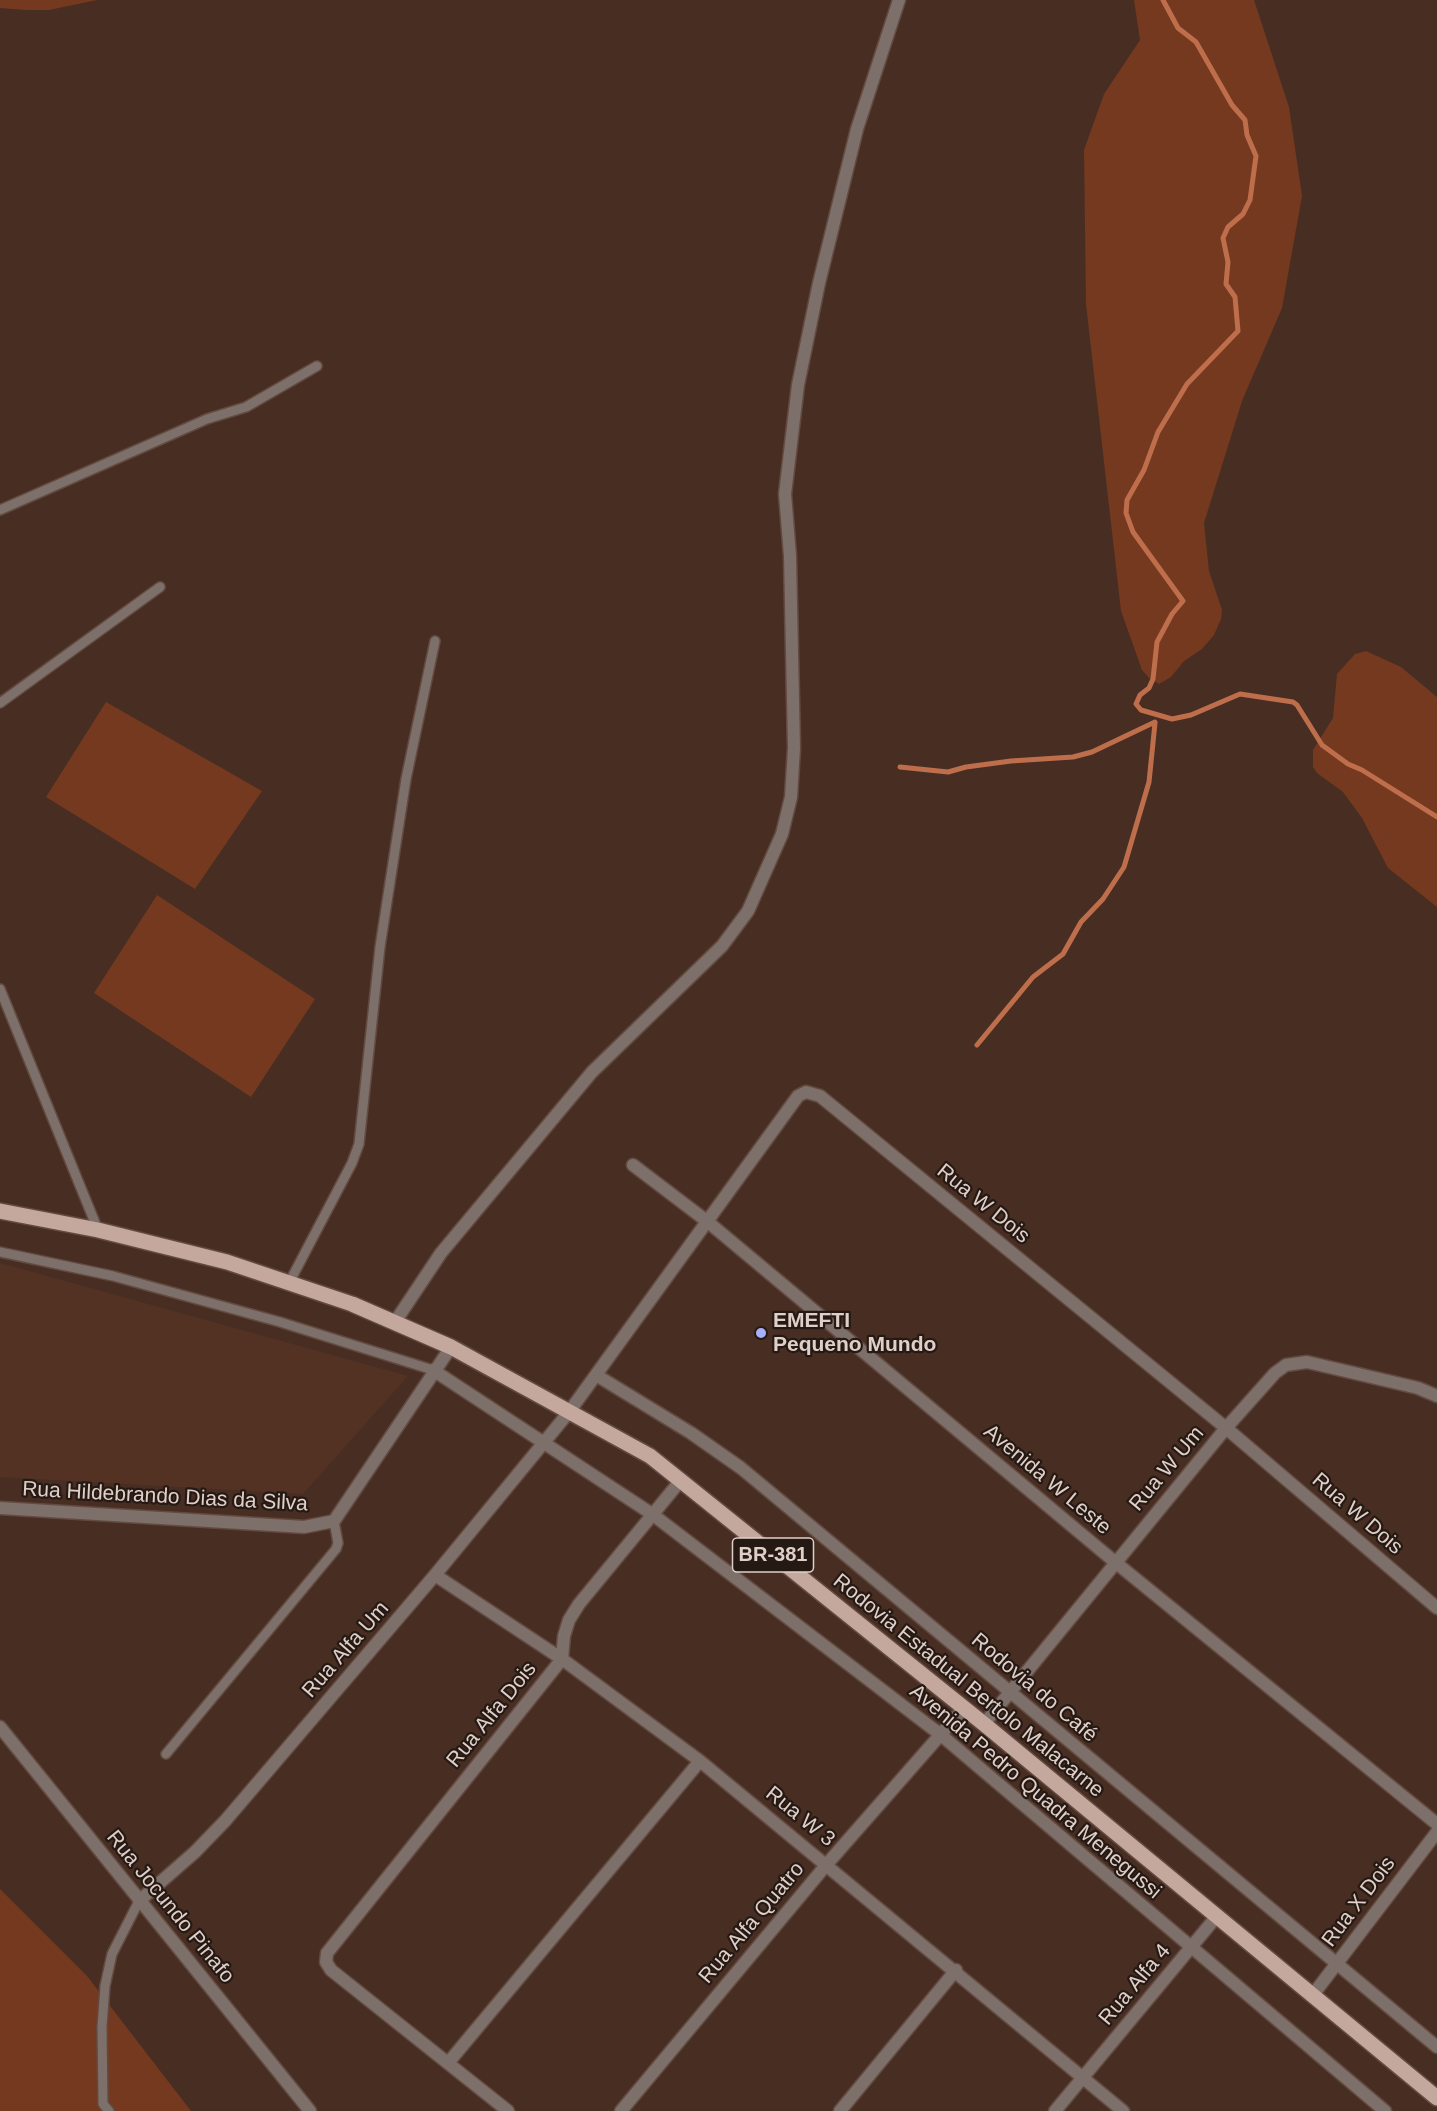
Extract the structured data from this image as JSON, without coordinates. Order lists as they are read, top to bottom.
{
  "streets": {
    "main road": ["BR-381", "Rodovia Estadual Bertolo Malacarne"],
    "street": [
      "Rua W Dois",
      "Rua W Um",
      "Avenida W Leste",
      "Rua Hildebrando Dias da Silva",
      "Rua Alfa Um",
      "Rodovia do Café",
      "Rua Alfa Dois",
      "Avenida Pedro Quadra Menegussi",
      "Rua W 3",
      "Rua X Dois",
      "Rua Jocundo Pinafo",
      "Rua Alfa Quatro",
      "Rua Alfa 4"
    ]
  },
  "crossings": [
    ["Rua W Dois", "Rua W Um"],
    ["Rua W Dois", "Avenida W Leste"],
    ["Rua W Dois", "Rua Alfa Um"],
    ["Rua W Dois", "Rodovia Estadual Bertolo Malacarne"],
    ["Rua W Dois", "Rodovia do Café"],
    ["Rua W Um", "Avenida W Leste"],
    ["Rua W Um", "Rodovia Estadual Bertolo Malacarne"],
    ["Rua W Um", "Rodovia do Café"],
    ["Rua Hildebrando Dias da Silva", "Rodovia Estadual Bertolo Malacarne"],
    ["Rua Hildebrando Dias da Silva", "Avenida Pedro Quadra Menegussi"],
    ["Rua Alfa Um", "Rodovia Estadual Bertolo Malacarne"],
    ["Rua Alfa Um", "Avenida Pedro Quadra Menegussi"],
    ["Rua Alfa Um", "Rua W 3"],
    ["Rua Alfa Um", "Rua Jocundo Pinafo"],
    ["Rodovia Estadual Bertolo Malacarne", "Rua Alfa Dois"],
    ["Rodovia Estadual Bertolo Malacarne", "Rua X Dois"],
    ["Rodovia Estadual Bertolo Malacarne", "Rua Alfa Quatro"],
    ["Rodovia Estadual Bertolo Malacarne", "Rua Alfa 4"],
    ["Rodovia do Café", "Rua X Dois"],
    ["Rua Alfa Dois", "Avenida Pedro Quadra Menegussi"],
    ["Rua Alfa Dois", "Rua W 3"],
    ["Avenida Pedro Quadra Menegussi", "Rua Alfa Quatro"],
    ["Avenida Pedro Quadra Menegussi", "Rua Alfa 4"],
    ["Rua W 3", "Rua Alfa Quatro"],
    ["Rua W 3", "Rua Alfa 4"]
  ],
  "places": ["EMEFTI Pequeno Mundo"]
}
